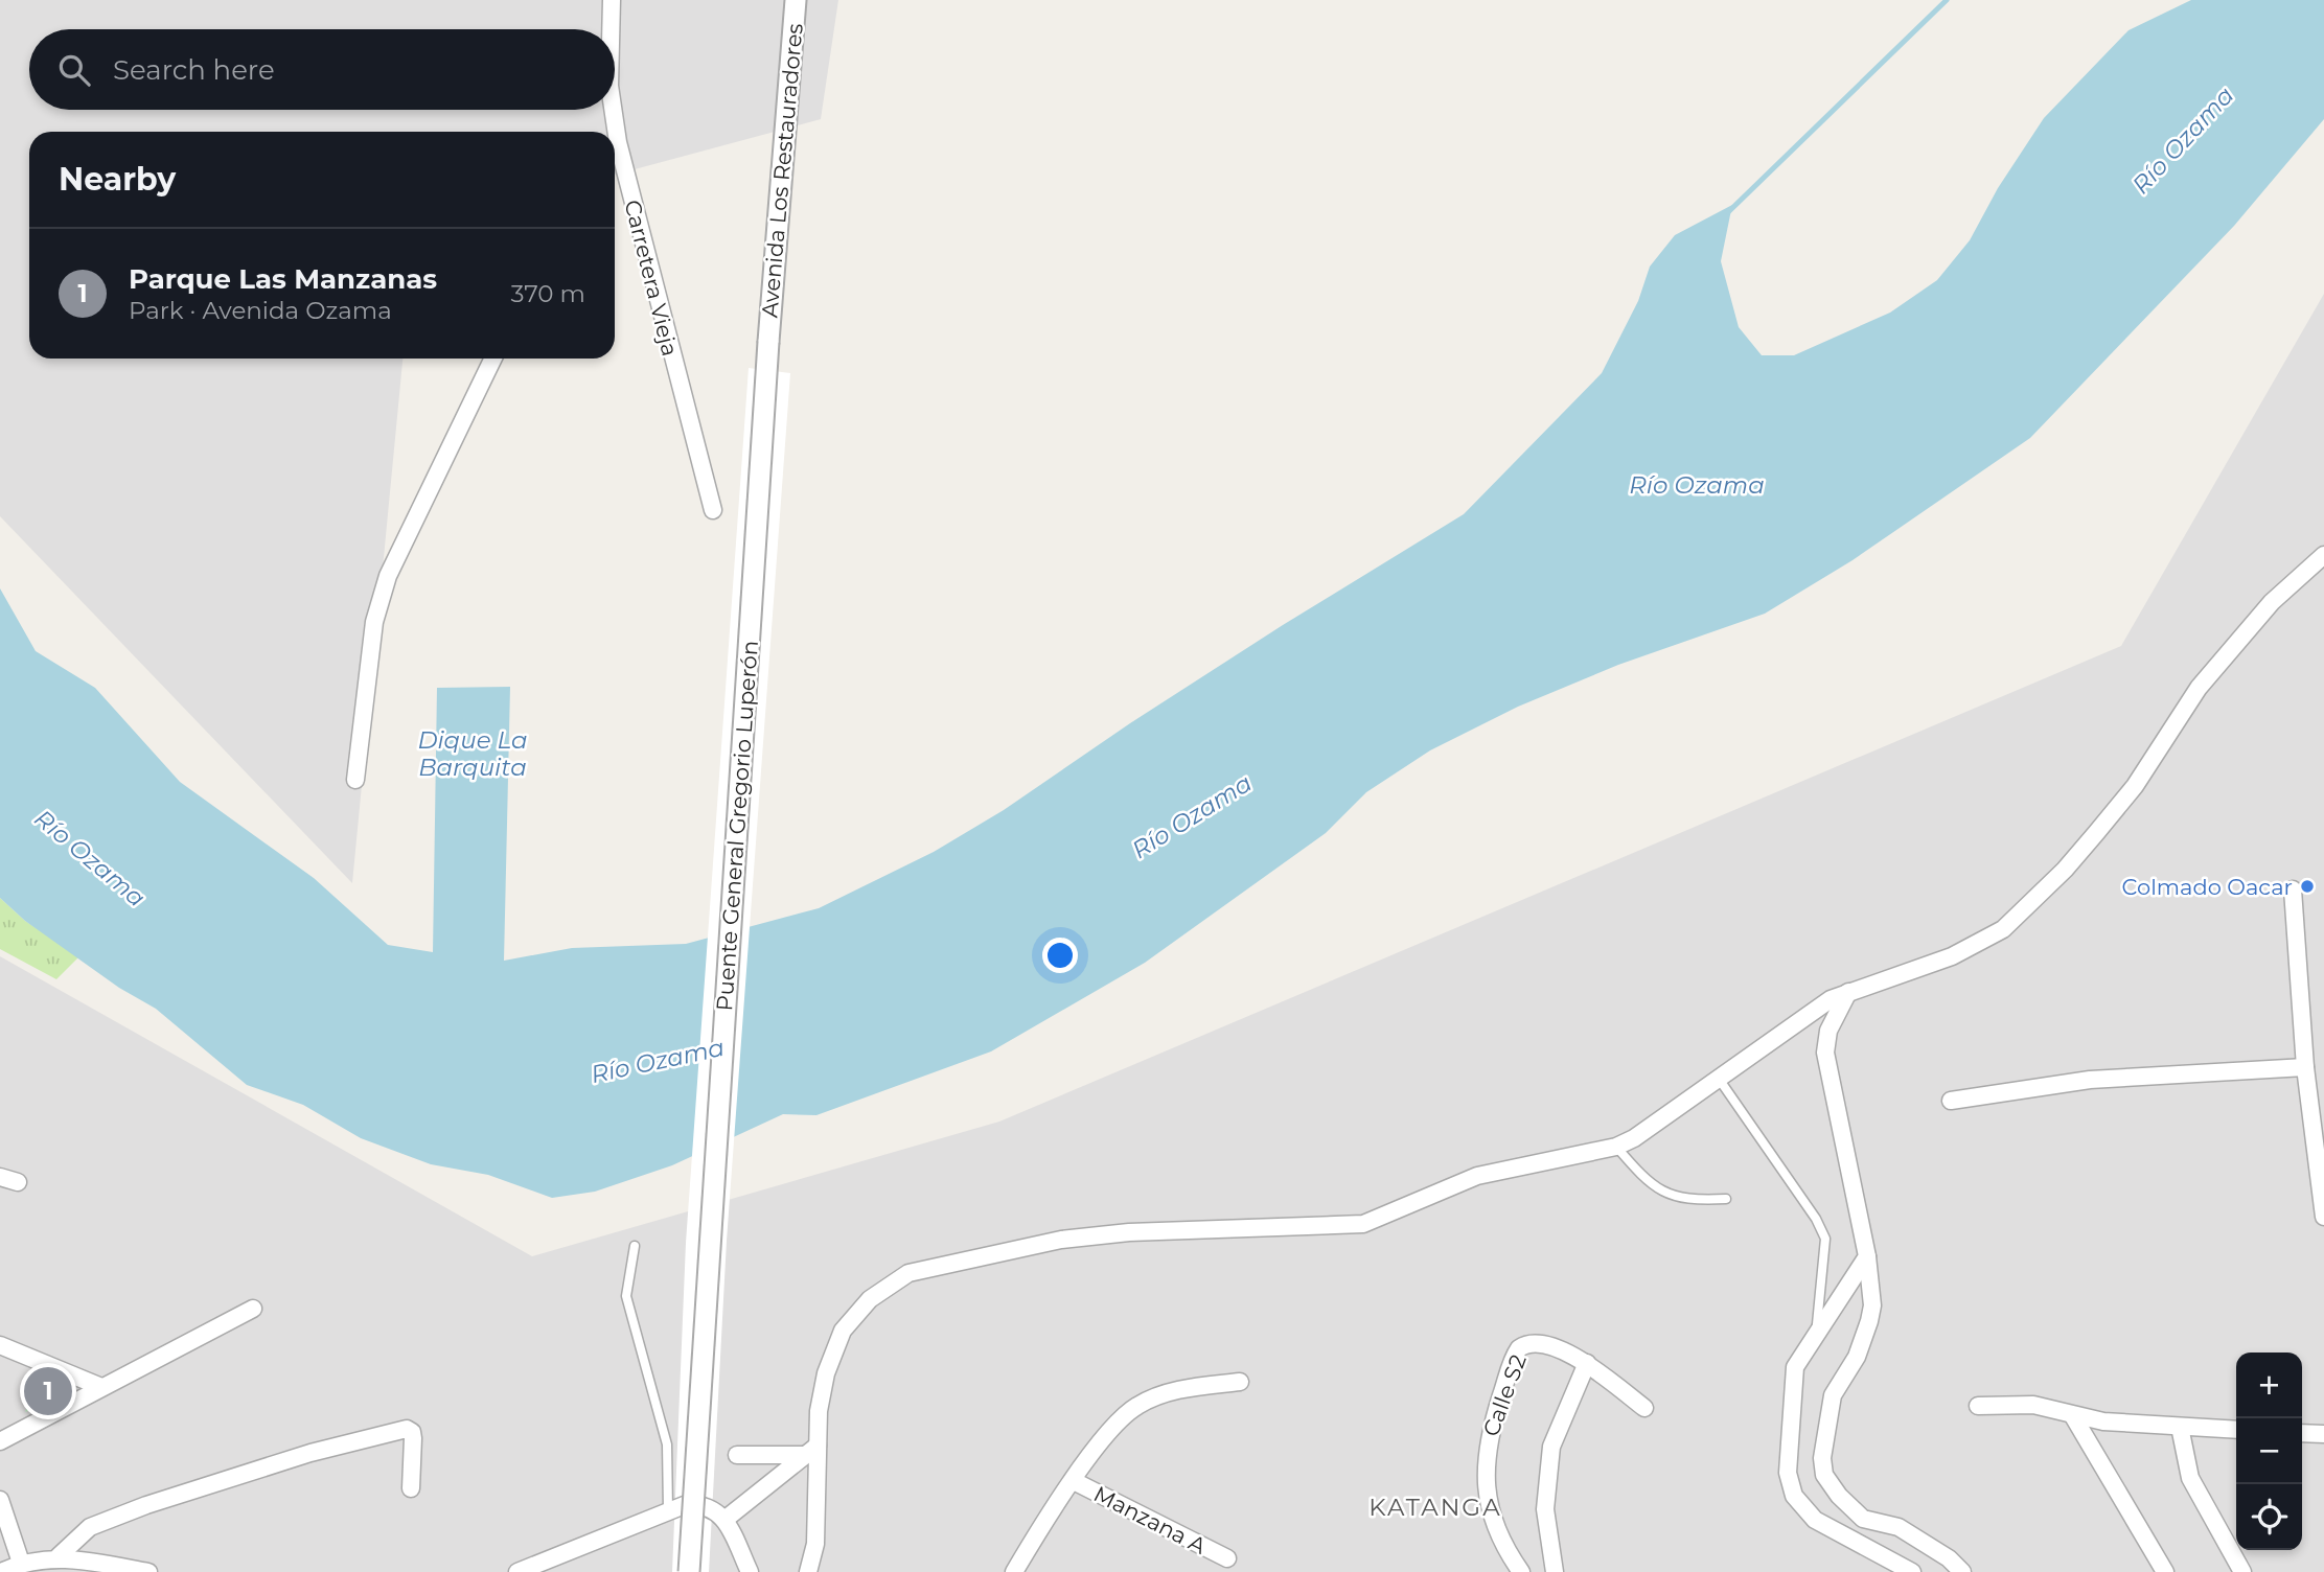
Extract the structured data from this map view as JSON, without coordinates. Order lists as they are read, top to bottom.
{
  "streets": {
    "street": [
      "Avenida Los Restauradores",
      "Carretera Vieja",
      "Puente General Gregorio Luperón",
      "Calle S2",
      "Manzana A"
    ]
  },
  "crossings": [
    ["Avenida Los Restauradores", "Puente General Gregorio Luperón"]
  ],
  "districts": ["KATANGA"],
  "water": ["Río Ozama", "Dique La Barquita"],
  "places": ["Colmado Oacar"],
  "page": {
    "search": "Search here",
    "heading": "Nearby",
    "list": [
      {
        "mark": "1",
        "name": "Parque Las Manzanas",
        "note": "Park · Avenida Ozama",
        "value": "370 m"
      }
    ],
    "map_buttons": ["+", "−"],
    "pins": "1"
  }
}
